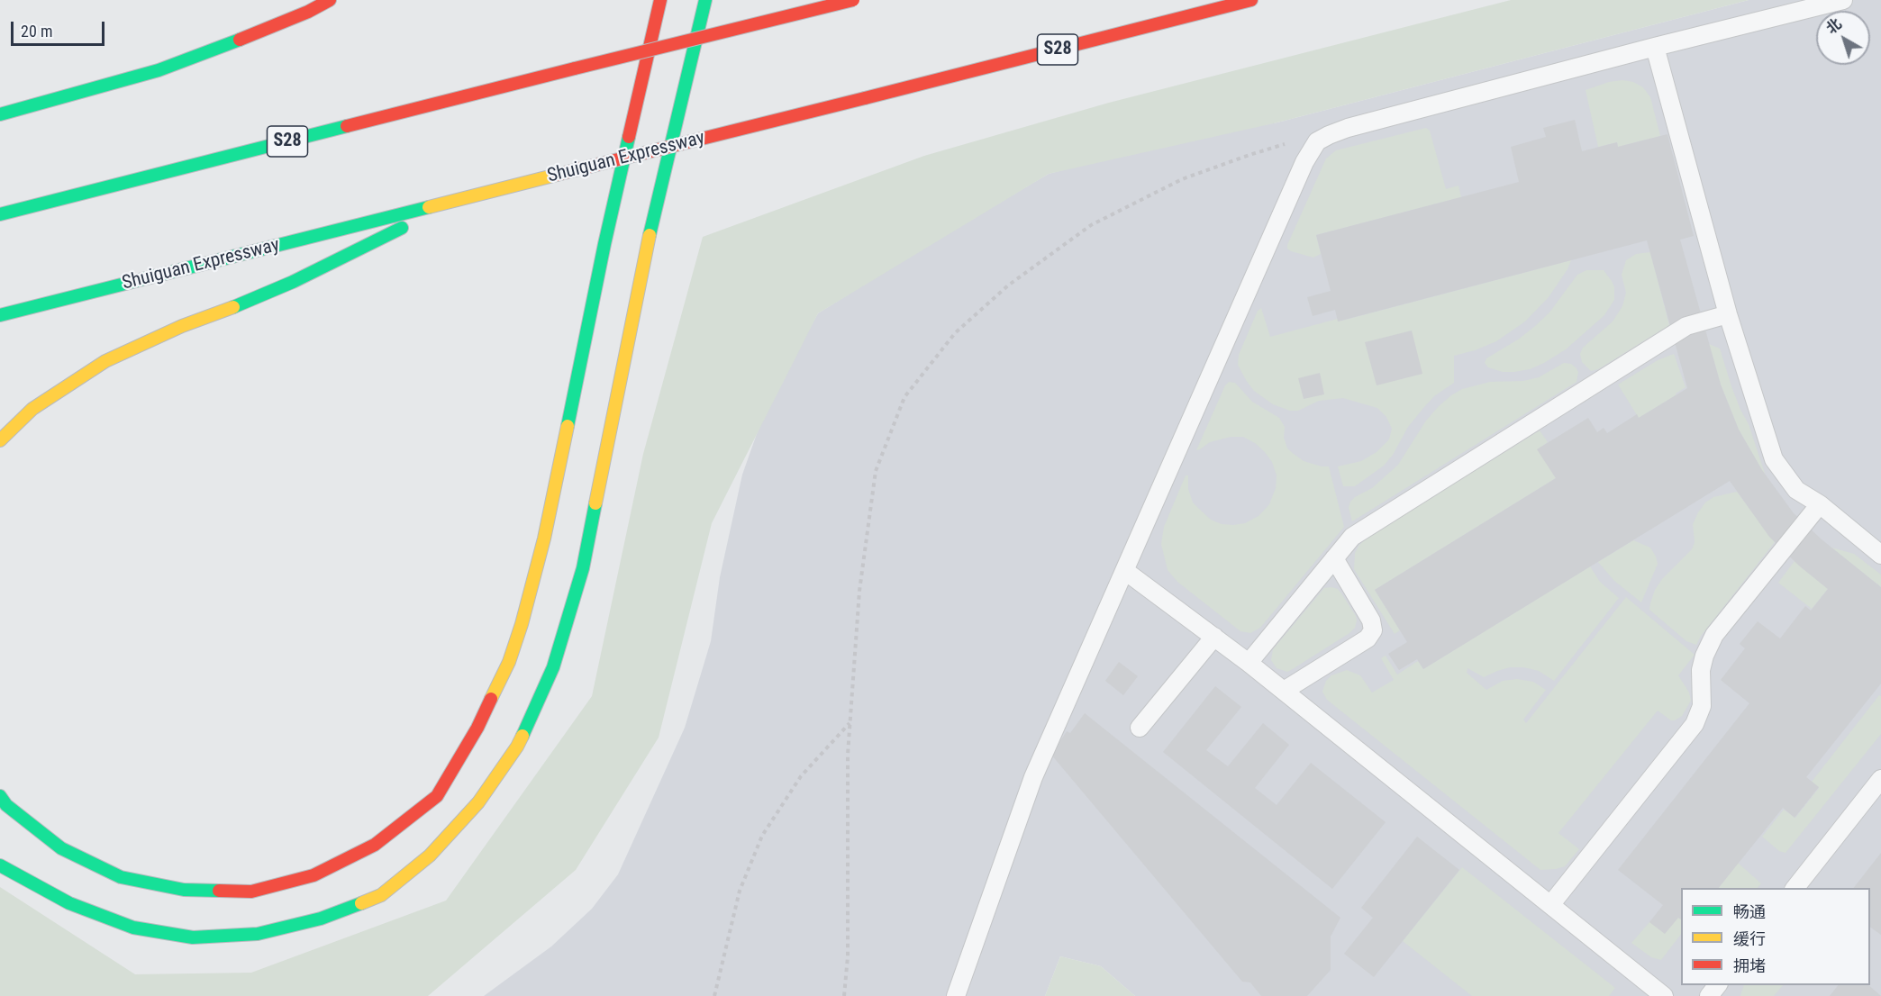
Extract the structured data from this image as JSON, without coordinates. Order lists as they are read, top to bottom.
{
  "streets": {
    "highway": ["S28", "Shuiguan Expressway"]
  },
  "legend": ["畅通", "缓行", "拥堵"],
  "scale_bar": "20 m",
  "north": "top left"
}
